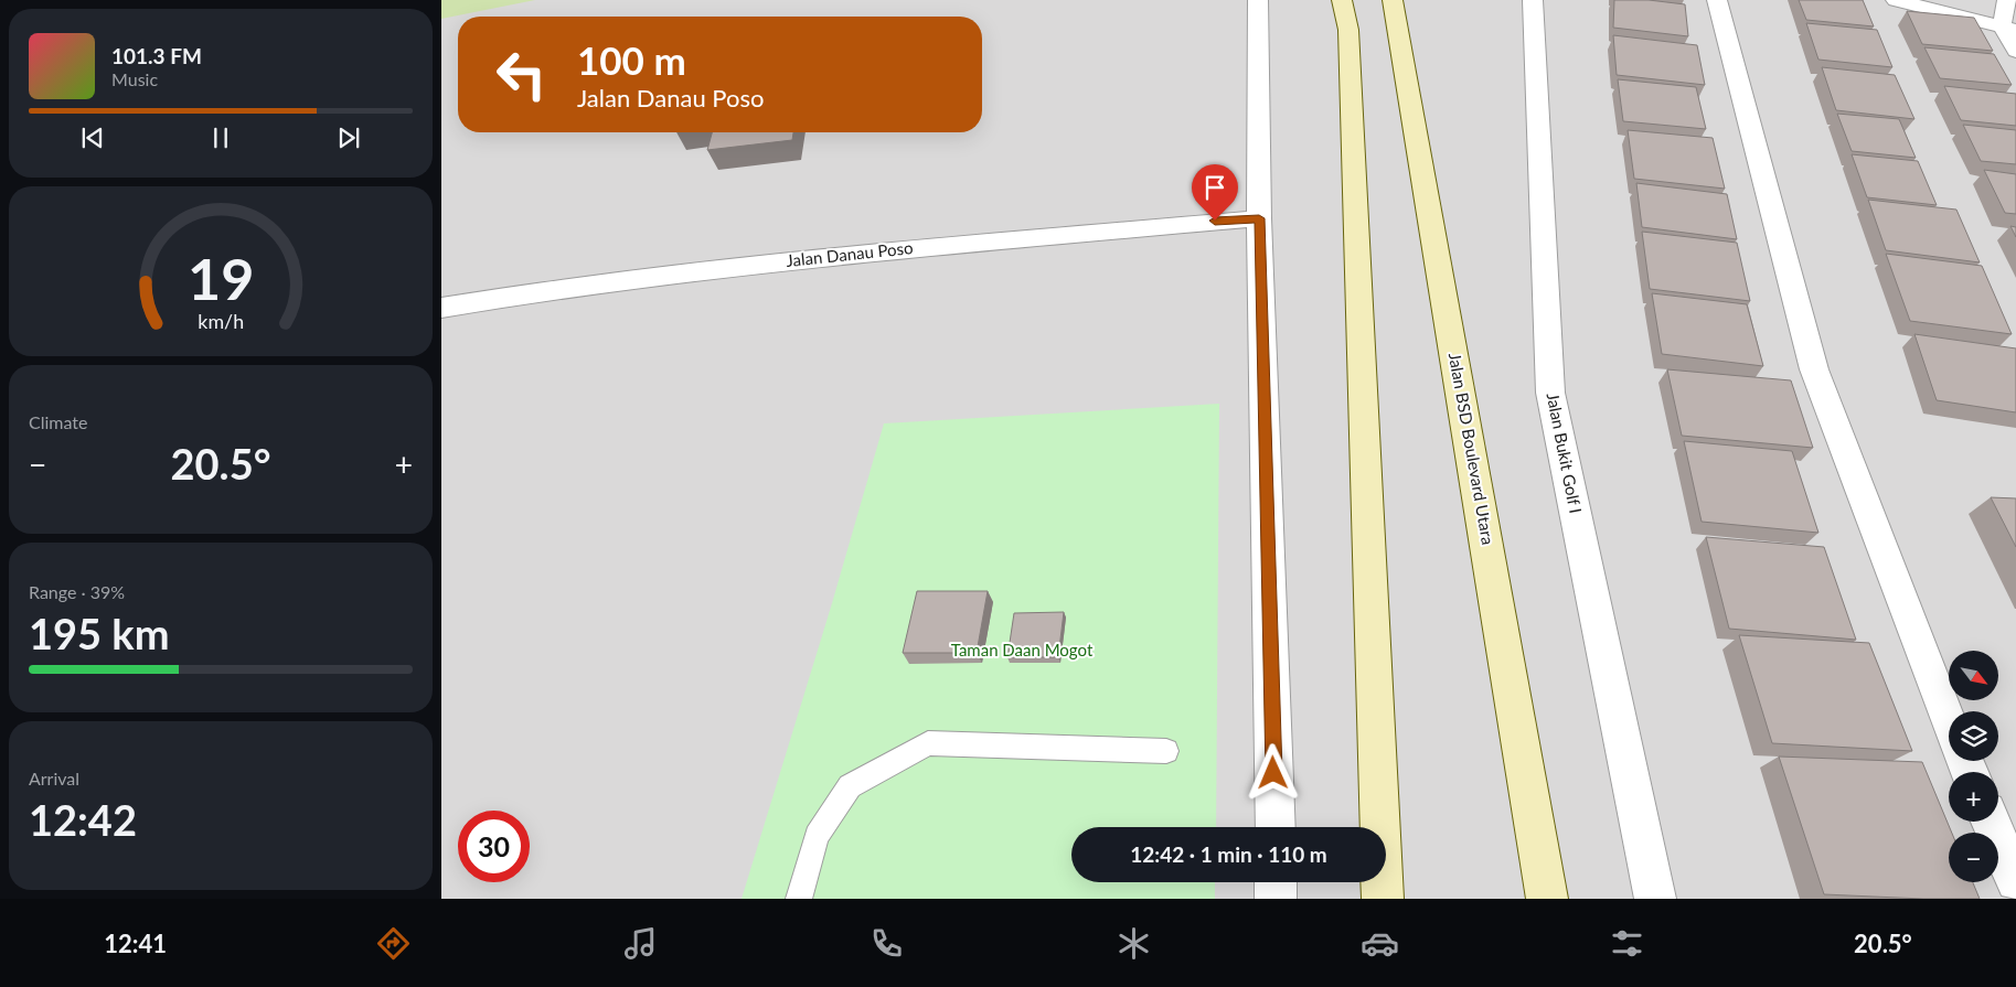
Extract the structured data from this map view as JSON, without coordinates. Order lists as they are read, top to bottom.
{
  "streets": {
    "main road": ["Jalan BSD Boulevard Utara"],
    "street": ["Jalan Danau Poso", "Jalan Bukit Golf I"]
  },
  "parks": ["Taman Daan Mogot"],
  "north": "bottom right",
  "page": {
    "turn": ["100 m", "Jalan Danau Poso"],
    "song": ["101.3 FM", "Music"],
    "tile": [
      "Climate",
      ["Range · 39%", "195 km"],
      ["Arrival", "12:42"]
    ],
    "heat": ["−", "20.5°", "+"],
    "map_buttons": ["+", "−"],
    "limit": "30",
    "trip": "12:42 · 1 min · 110 m",
    "tabs": ["12:41", "20.5°"],
    "gauge": ["19", "km/h"]
  }
}
